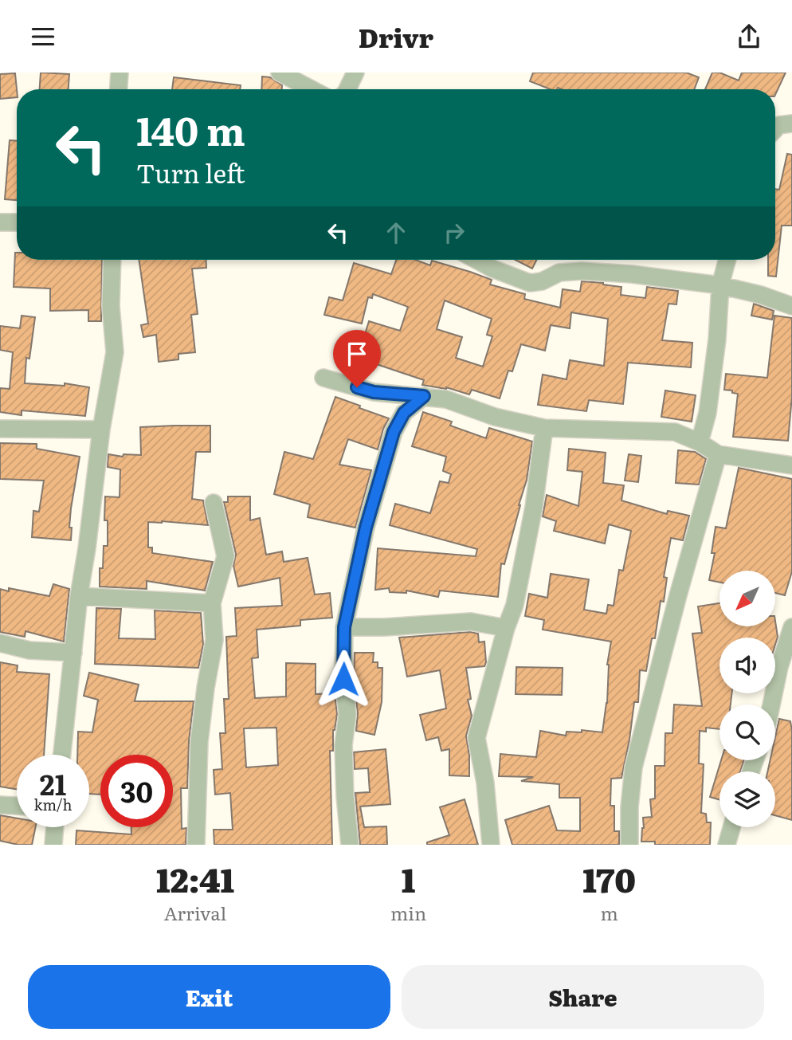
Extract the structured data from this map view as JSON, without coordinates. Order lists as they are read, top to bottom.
{
  "north": "bottom left",
  "page": {
    "header": "Drivr",
    "turn": ["140 m", "Turn left"],
    "speed": "21 km/h",
    "limit": "30",
    "eta": [
      "12:41",
      "Arrival",
      "1",
      "min",
      "170",
      "m"
    ],
    "buttons": ["Exit", "Share"]
  }
}
